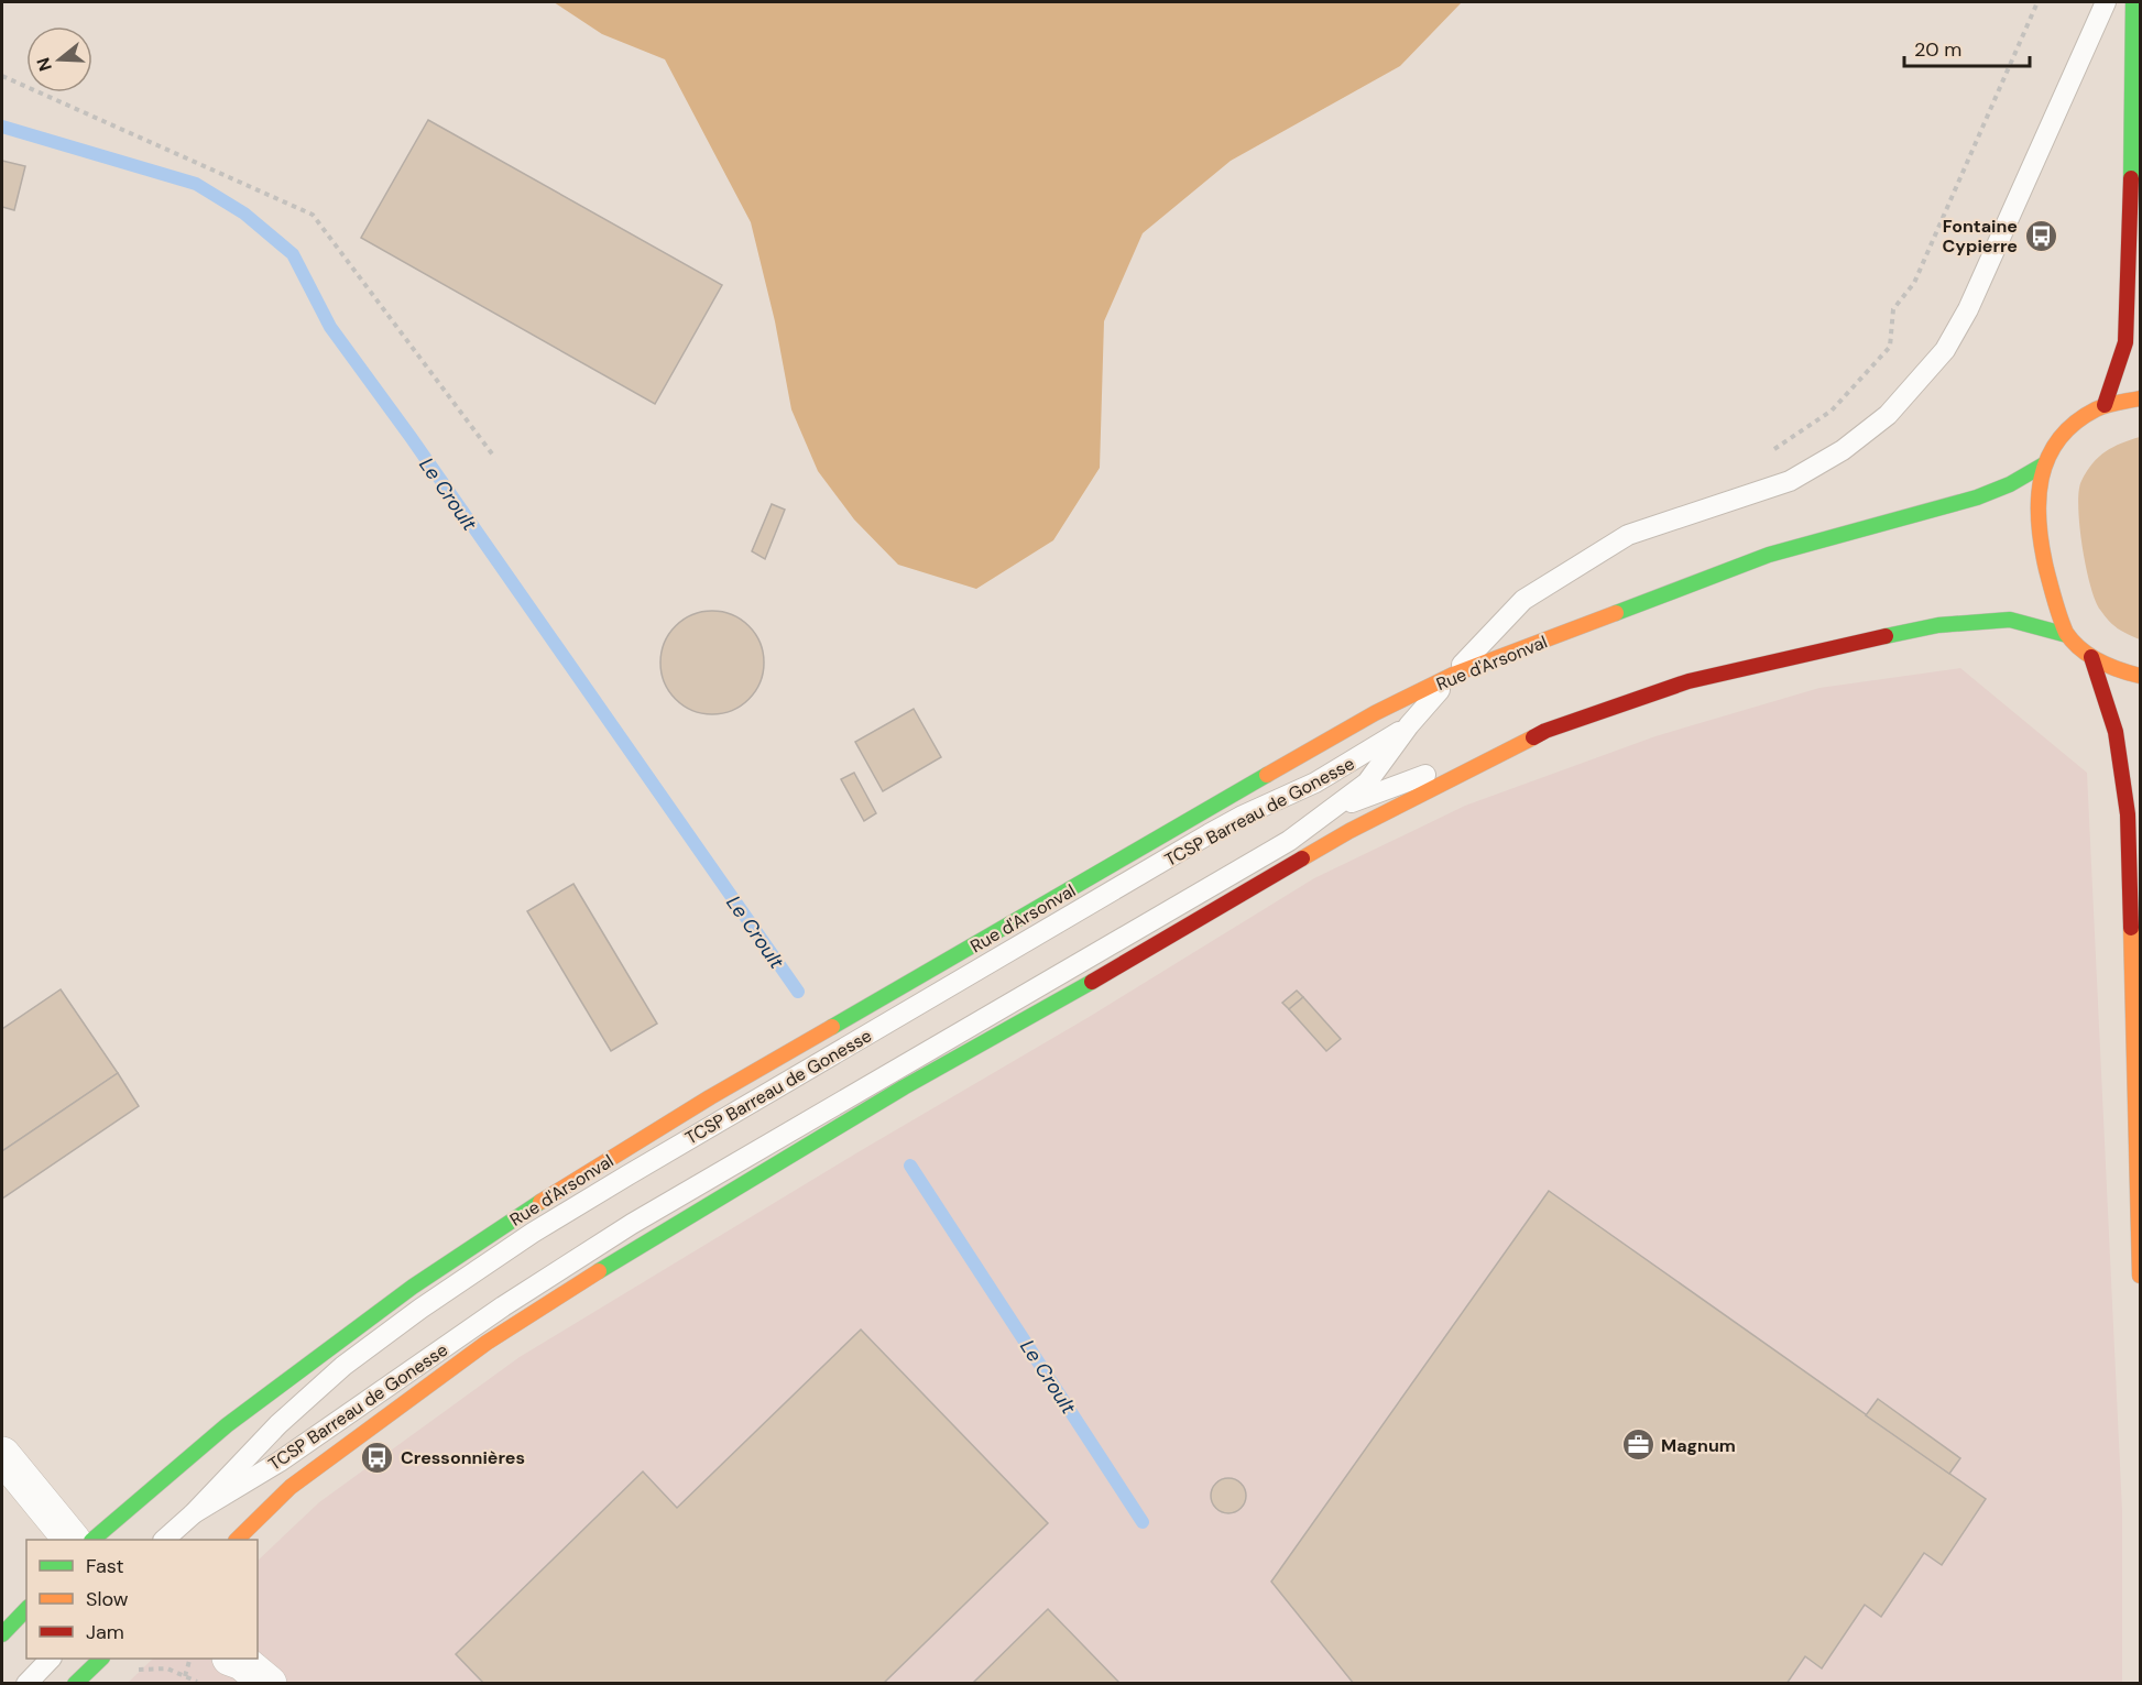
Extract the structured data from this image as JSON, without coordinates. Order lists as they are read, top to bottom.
{
  "streets": {
    "main road": ["Rue d'Arsonval"],
    "lane": ["TCSP Barreau de Gonesse"]
  },
  "crossings": [
    ["Rue d'Arsonval", "TCSP Barreau de Gonesse"]
  ],
  "water": ["Le Croult"],
  "places": {
    "bus stop": ["Fontaine Cypierre", "Cressonnières"],
    "office": ["Magnum"]
  },
  "legend": ["Fast", "Slow", "Jam"],
  "scale_bar": "20 m",
  "north": "left"
}
